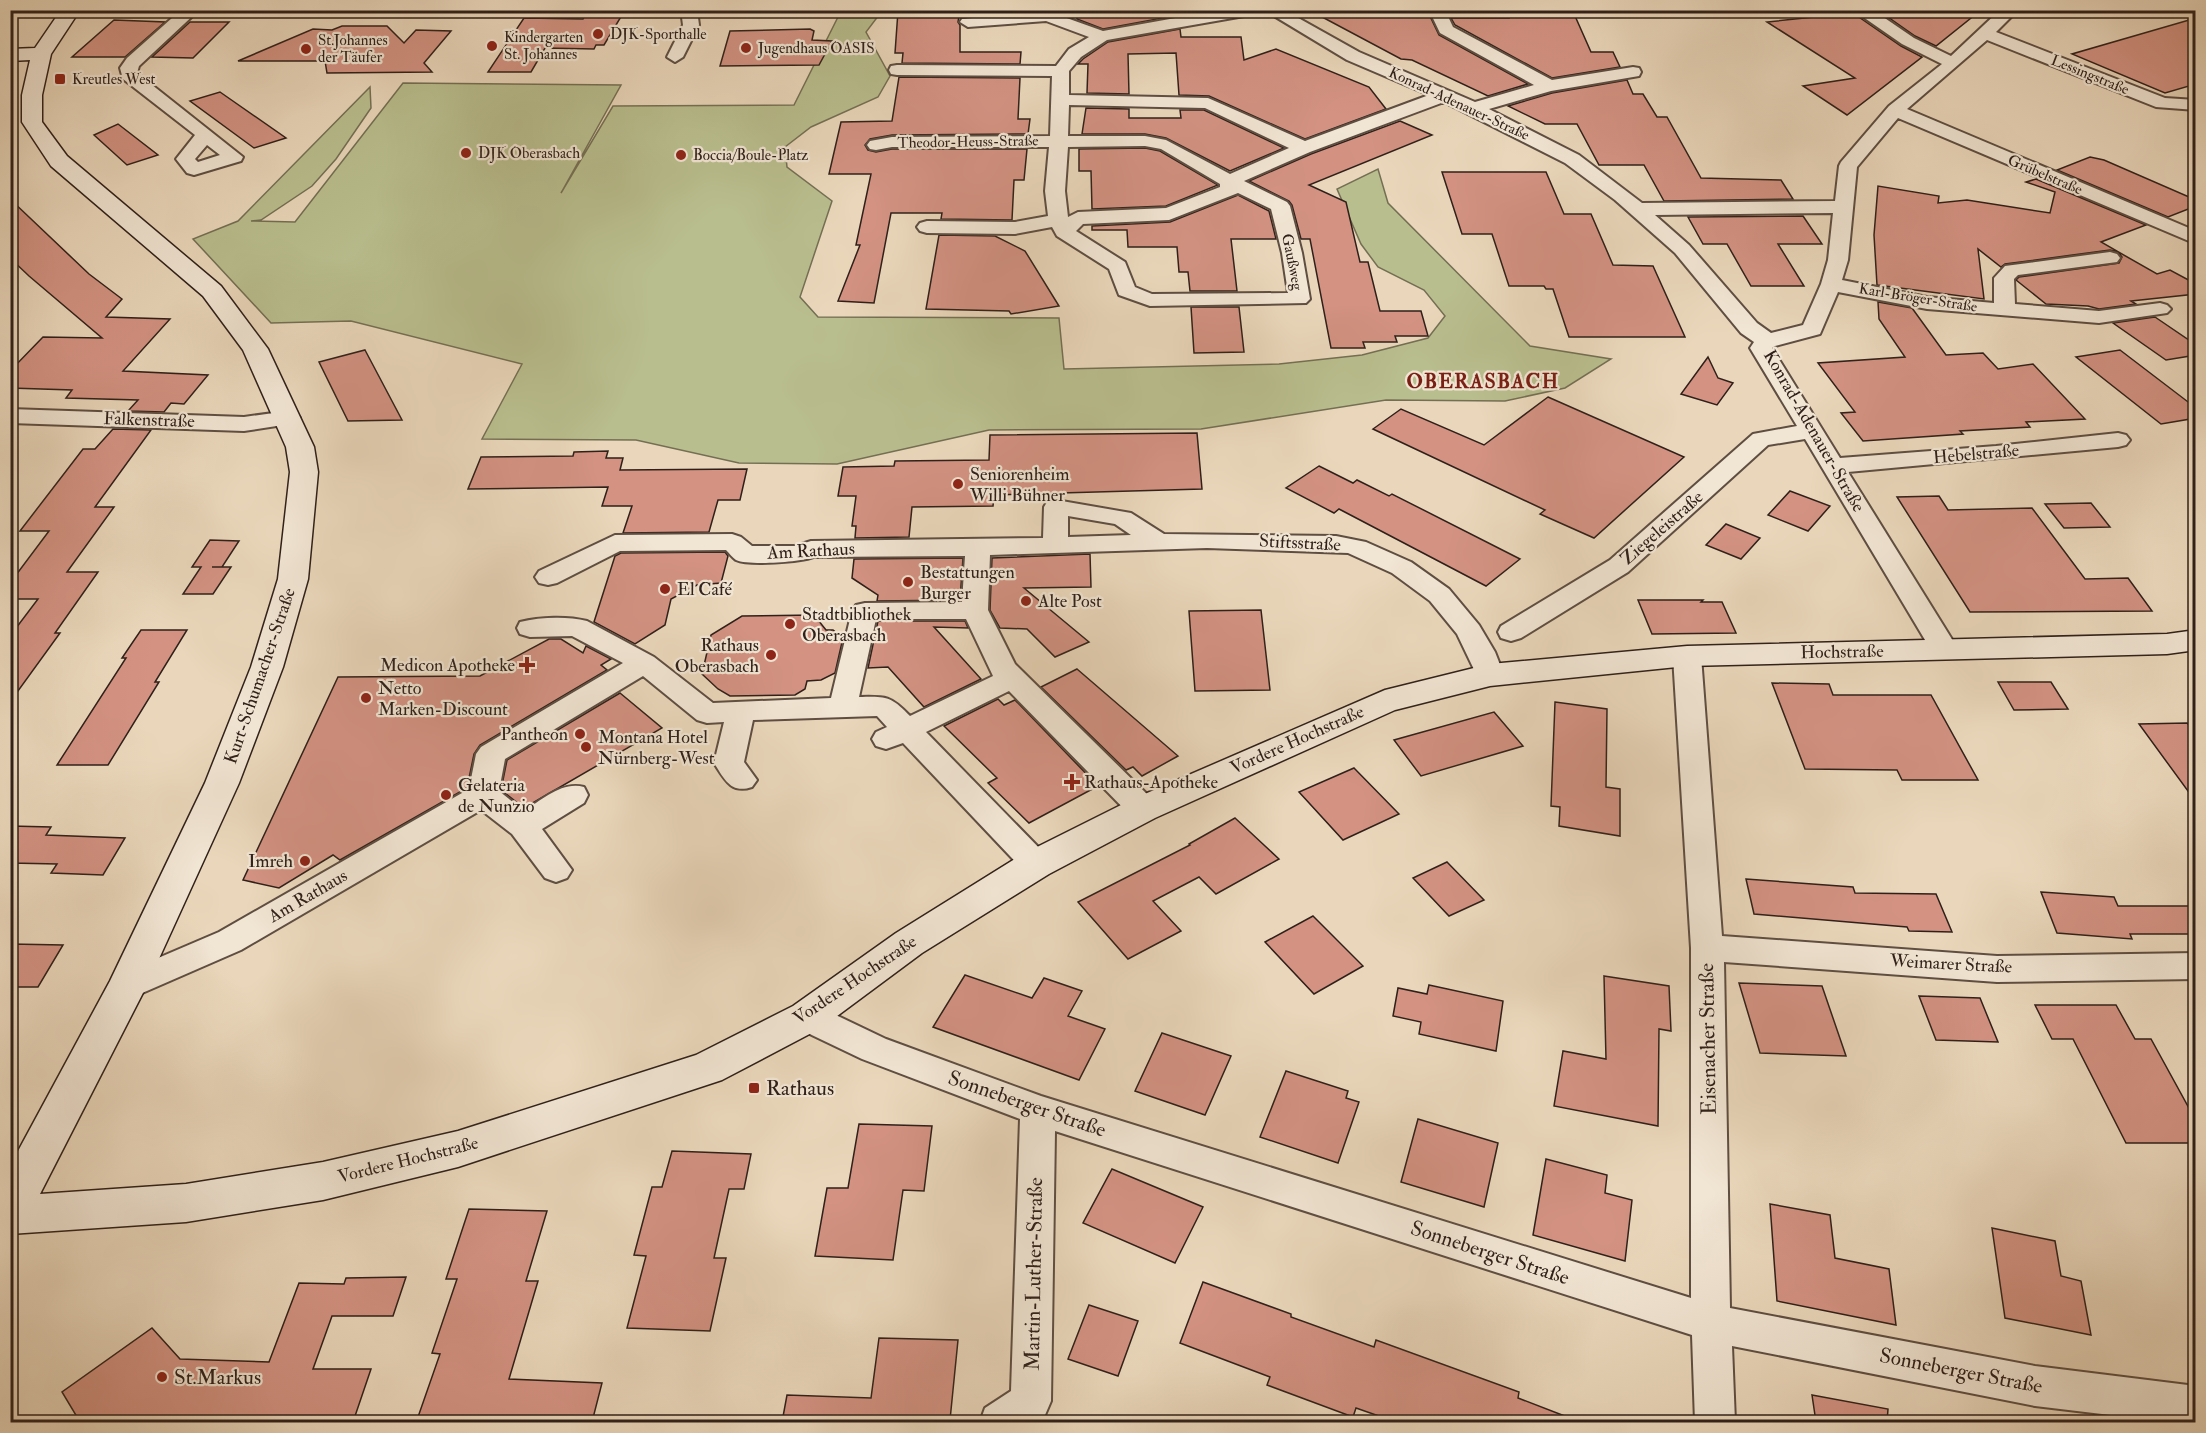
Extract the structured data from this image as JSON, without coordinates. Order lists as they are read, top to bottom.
{
  "streets": {
    "street": [
      "Lessingstraße",
      "Konrad-Adenauer-Straße",
      "Theodor-Heuss-Straße",
      "Grübelstraße",
      "Gaußweg",
      "Karl-Bröger-Straße",
      "Falkenstraße",
      "Hebelstraße",
      "Ziegeleistraße",
      "Stiftsstraße",
      "Am Rathaus",
      "Hochstraße",
      "Kurt-Schumacher-Straße",
      "Vordere Hochstraße",
      "Weimarer Straße",
      "Eisenacher Straße",
      "Sonneberger Straße",
      "Martin-Luther-Straße"
    ]
  },
  "crossings": [
    ["Konrad-Adenauer-Straße", "Hebelstraße"],
    ["Konrad-Adenauer-Straße", "Ziegeleistraße"],
    ["Konrad-Adenauer-Straße", "Hochstraße"],
    ["Theodor-Heuss-Straße", "Gaußweg"],
    ["Falkenstraße", "Kurt-Schumacher-Straße"],
    ["Stiftsstraße", "Am Rathaus"],
    ["Stiftsstraße", "Hochstraße"],
    ["Stiftsstraße", "Vordere Hochstraße"],
    ["Am Rathaus", "Kurt-Schumacher-Straße"],
    ["Hochstraße", "Vordere Hochstraße"],
    ["Hochstraße", "Eisenacher Straße"],
    ["Vordere Hochstraße", "Sonneberger Straße"],
    ["Weimarer Straße", "Eisenacher Straße"],
    ["Eisenacher Straße", "Sonneberger Straße"],
    ["Sonneberger Straße", "Martin-Luther-Straße"]
  ],
  "districts": ["OBERASBACH"],
  "places": {
    "other": [
      "DJK-Sporthalle",
      "Kindergarten St. Johannes",
      "Jugendhaus OASIS",
      "St.Johannes der Täufer",
      "DJK Oberasbach",
      "Boccia/Boule-Platz",
      "Seniorenheim Willi Bühner",
      "Bestattungen Burger",
      "El Café",
      "Alte Post",
      "Stadtbibliothek Oberasbach",
      "Rathaus Oberasbach",
      "Netto Marken-Discount",
      "Pantheon",
      "Montana Hotel Nürnberg-West",
      "Gelateria de Nunzio",
      "Imreh",
      "St.Markus"
    ],
    "transit": ["Kreutles West", "Rathaus"],
    "health": ["Medicon Apotheke", "Rathaus-Apotheke"]
  }
}
